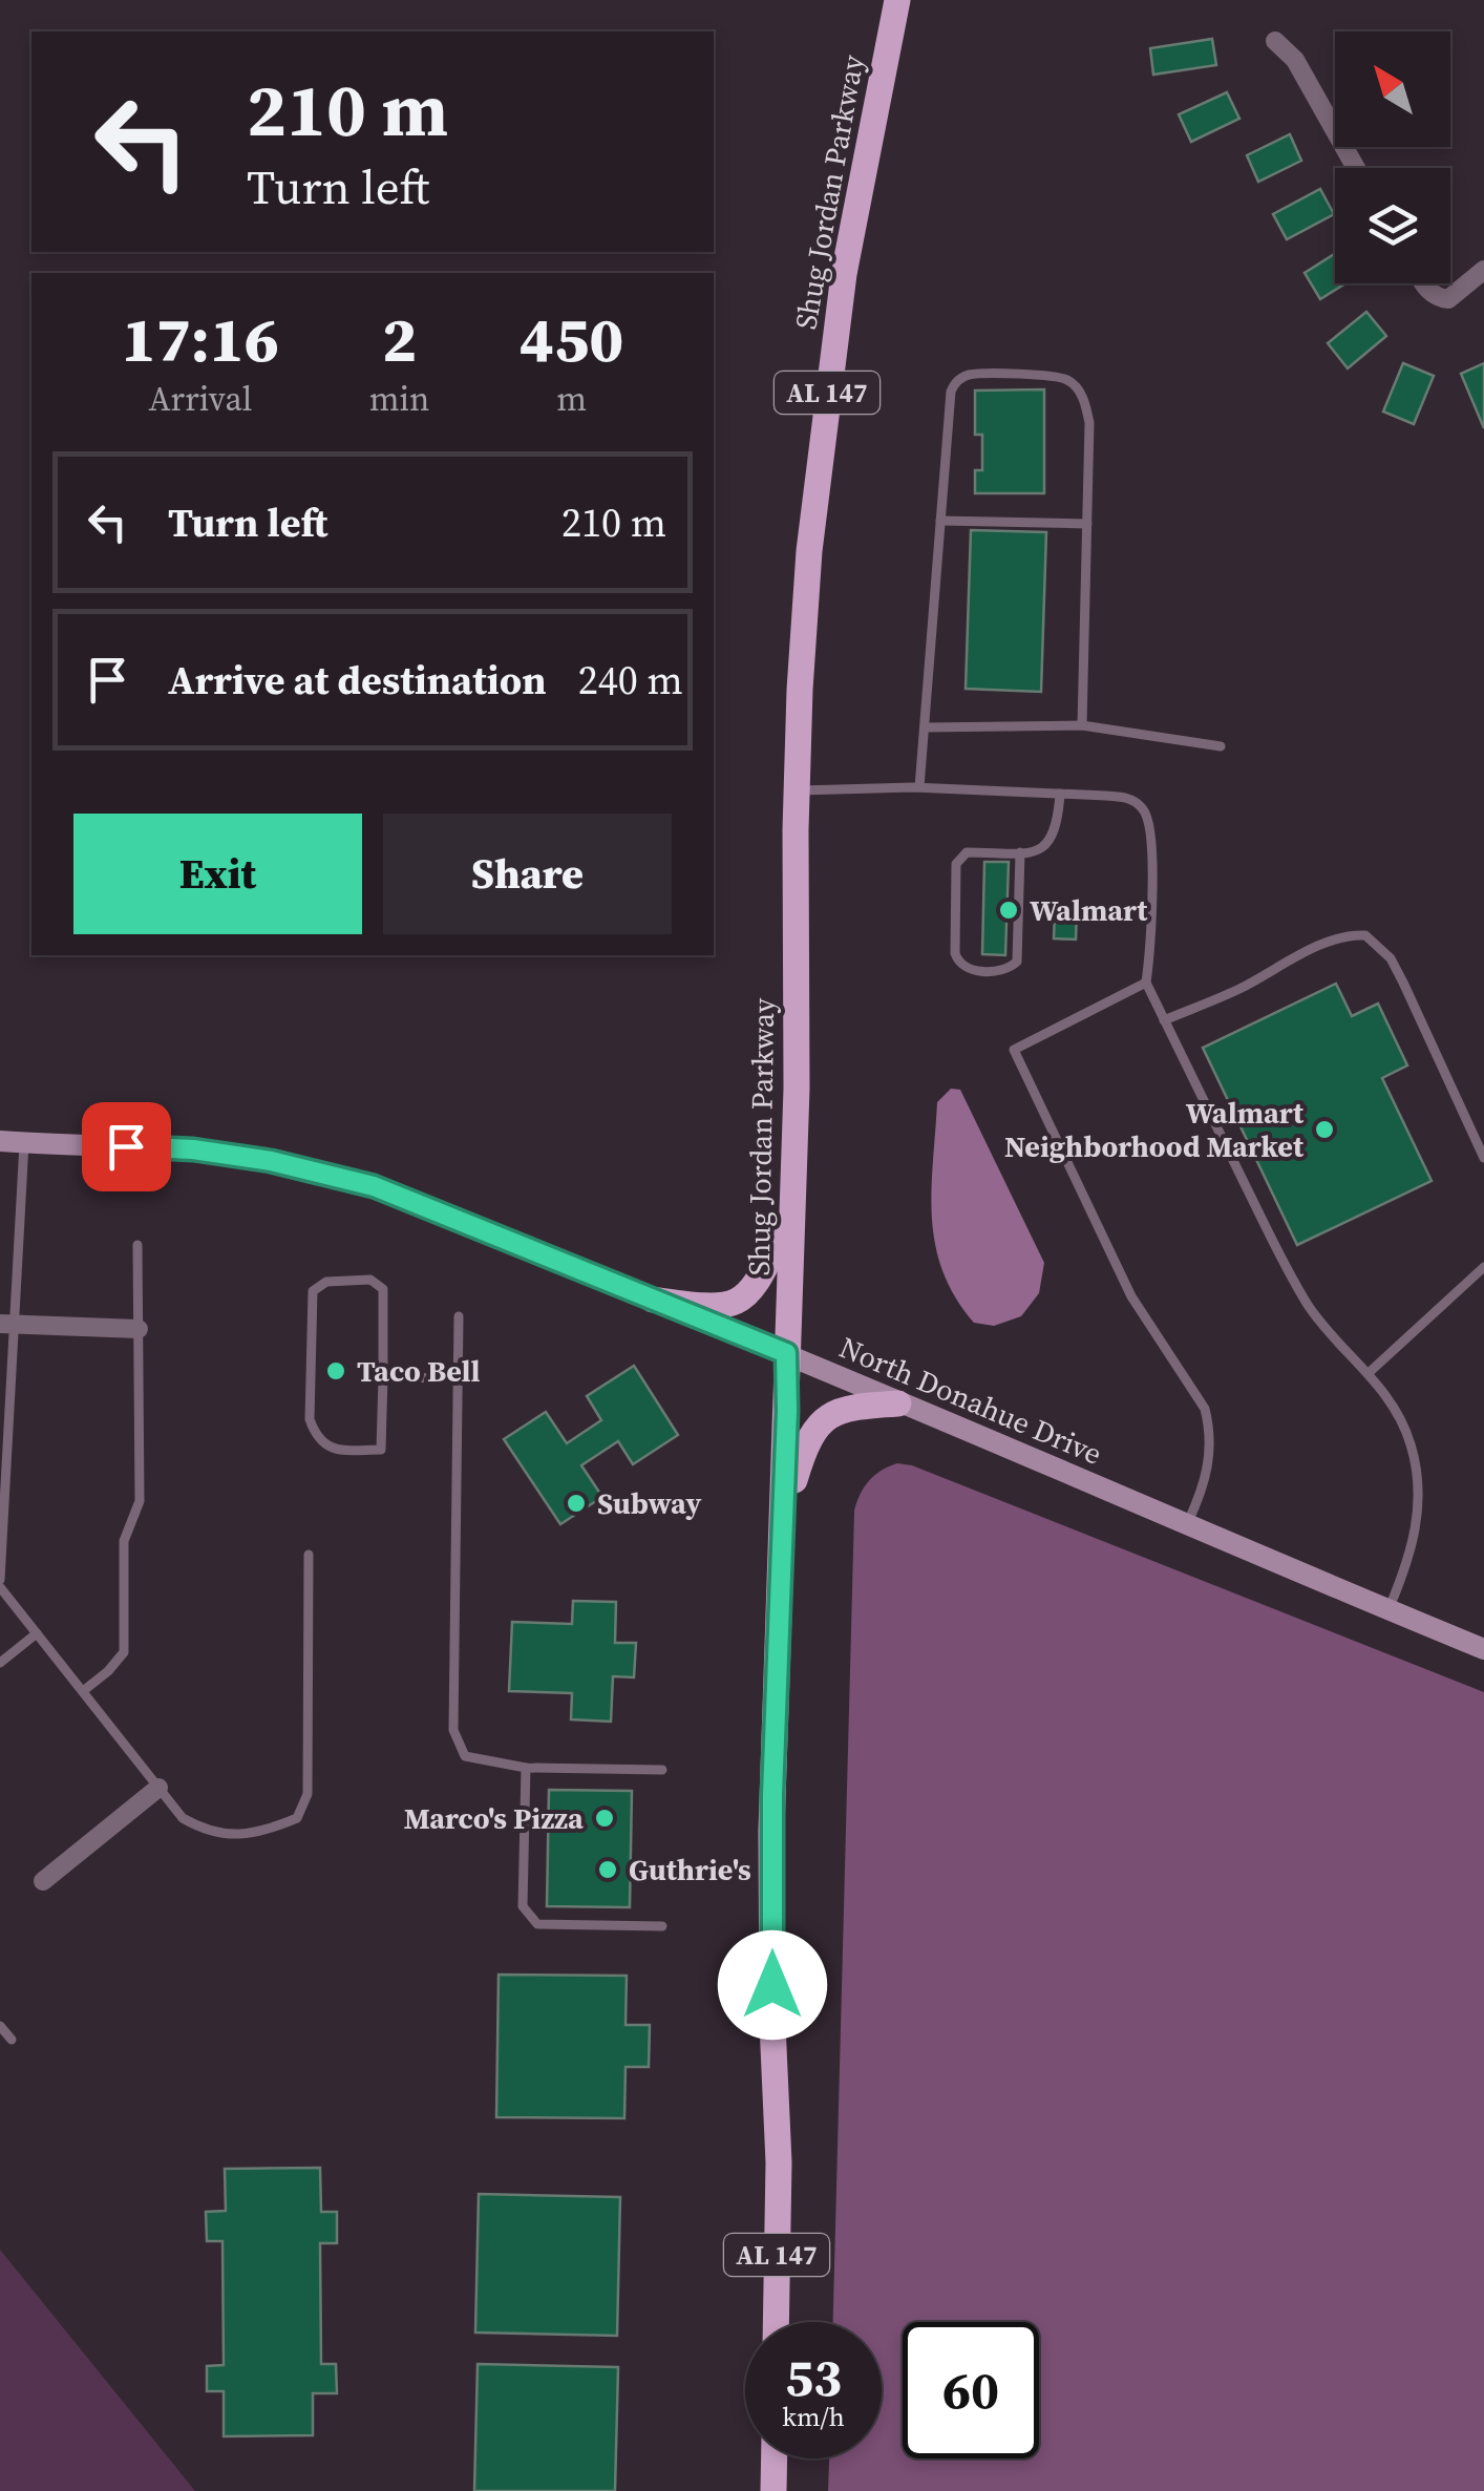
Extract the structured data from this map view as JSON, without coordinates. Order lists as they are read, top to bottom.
{
  "streets": {
    "main road": ["Shug Jordan Parkway", "AL 147"],
    "street": ["North Donahue Drive"]
  },
  "crossings": [
    ["Shug Jordan Parkway", "North Donahue Drive"]
  ],
  "places": [
    "Walmart",
    "Walmart Neighborhood Market",
    "Taco Bell",
    "Subway",
    "Marco's Pizza",
    "Guthrie's"
  ],
  "north": "top left",
  "page": {
    "turn": ["210 m", "Turn left"],
    "eta": [
      "17:16",
      "Arrival",
      "2",
      "min",
      "450",
      "m"
    ],
    "list": [
      {
        "name": "Turn left",
        "value": "210 m"
      },
      {
        "name": "Arrive at destination",
        "value": "240 m"
      }
    ],
    "buttons": ["Exit", "Share"],
    "speed": "53 km/h",
    "limit": "60"
  }
}
